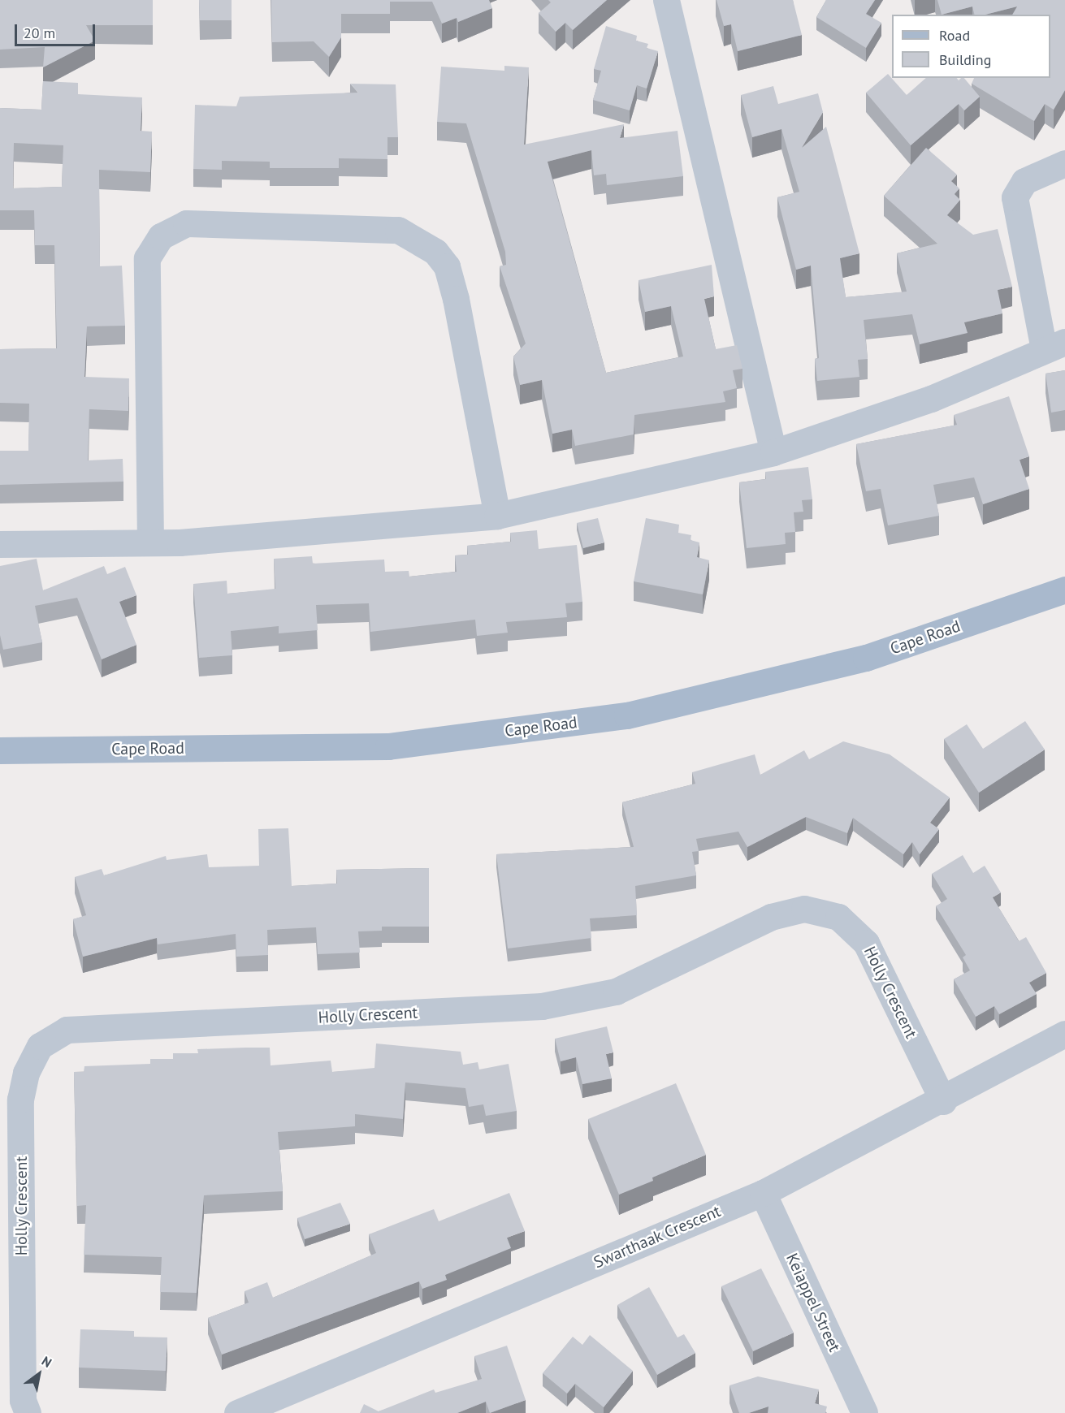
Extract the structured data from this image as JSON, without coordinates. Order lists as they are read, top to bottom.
{
  "streets": {
    "main road": ["Cape Road"],
    "street": ["Holly Crescent", "Swarthaak Crescent", "Keiappel Street"]
  },
  "crossings": [
    ["Holly Crescent", "Swarthaak Crescent"],
    ["Swarthaak Crescent", "Keiappel Street"]
  ],
  "legend": ["Road", "Building"],
  "scale_bar": "20 m",
  "north": "top right"
}
